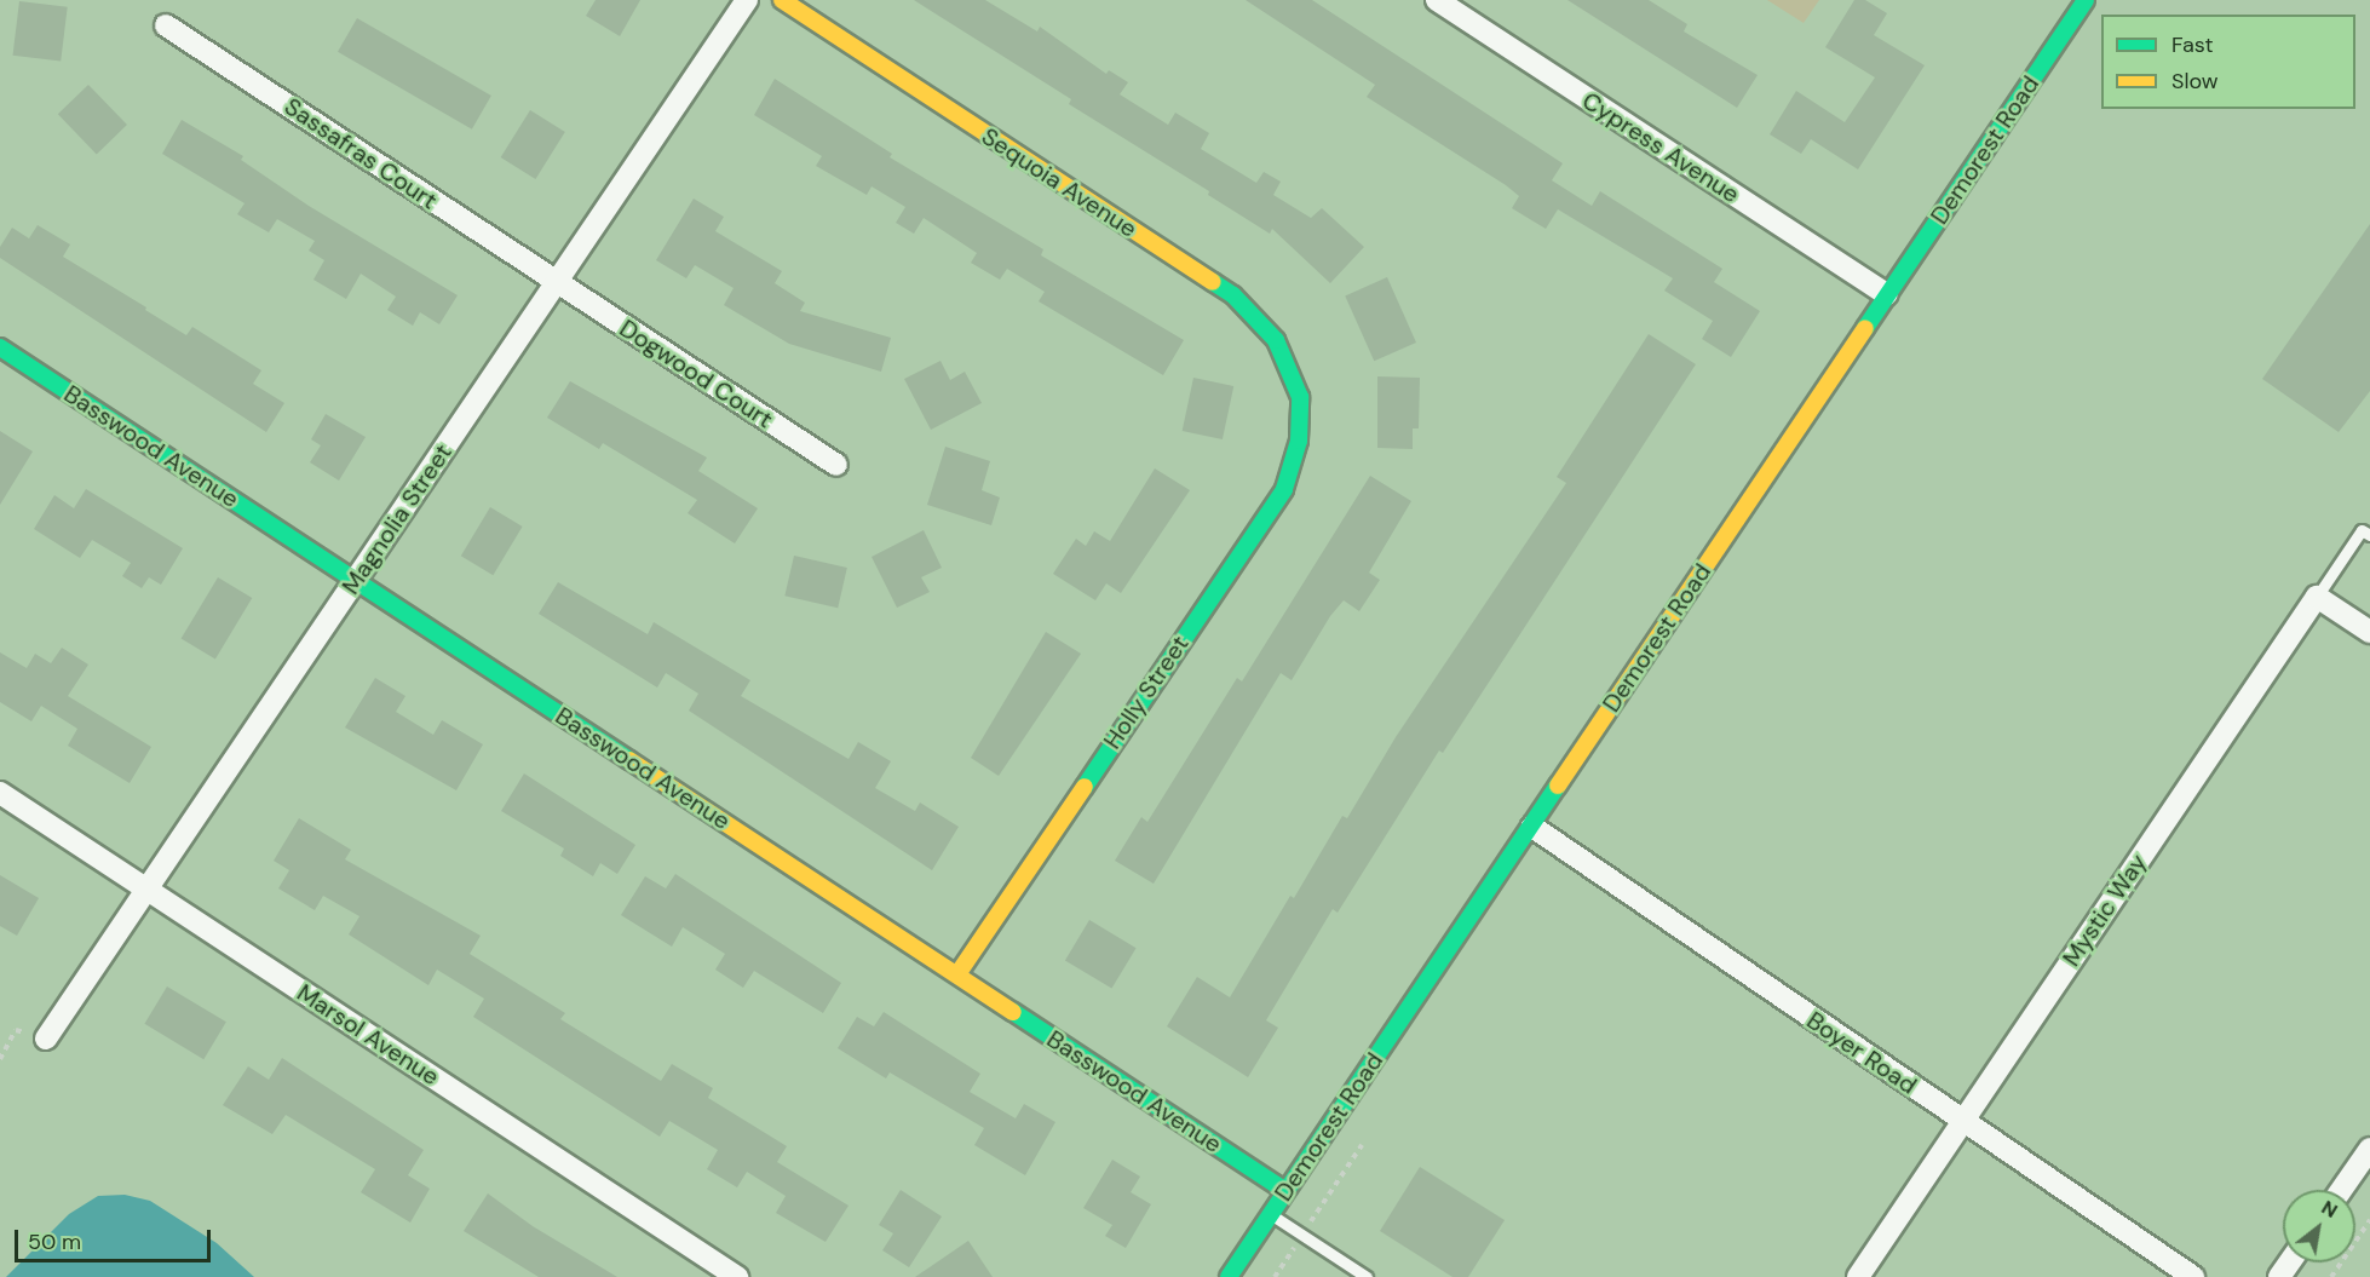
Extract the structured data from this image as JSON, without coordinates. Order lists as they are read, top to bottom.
{
  "streets": {
    "street": [
      "Cypress Avenue",
      "Demorest Road",
      "Sassafras Court",
      "Sequoia Avenue",
      "Dogwood Court",
      "Basswood Avenue",
      "Magnolia Street",
      "Holly Street",
      "Mystic Way",
      "Marsol Avenue",
      "Boyer Road"
    ]
  },
  "crossings": [
    ["Cypress Avenue", "Demorest Road"],
    ["Demorest Road", "Basswood Avenue"],
    ["Demorest Road", "Boyer Road"],
    ["Sassafras Court", "Dogwood Court"],
    ["Sassafras Court", "Magnolia Street"],
    ["Sequoia Avenue", "Holly Street"],
    ["Dogwood Court", "Magnolia Street"],
    ["Basswood Avenue", "Magnolia Street"],
    ["Basswood Avenue", "Holly Street"],
    ["Magnolia Street", "Marsol Avenue"],
    ["Mystic Way", "Boyer Road"]
  ],
  "legend": ["Fast", "Slow"],
  "scale_bar": "50 m",
  "north": "top right"
}
